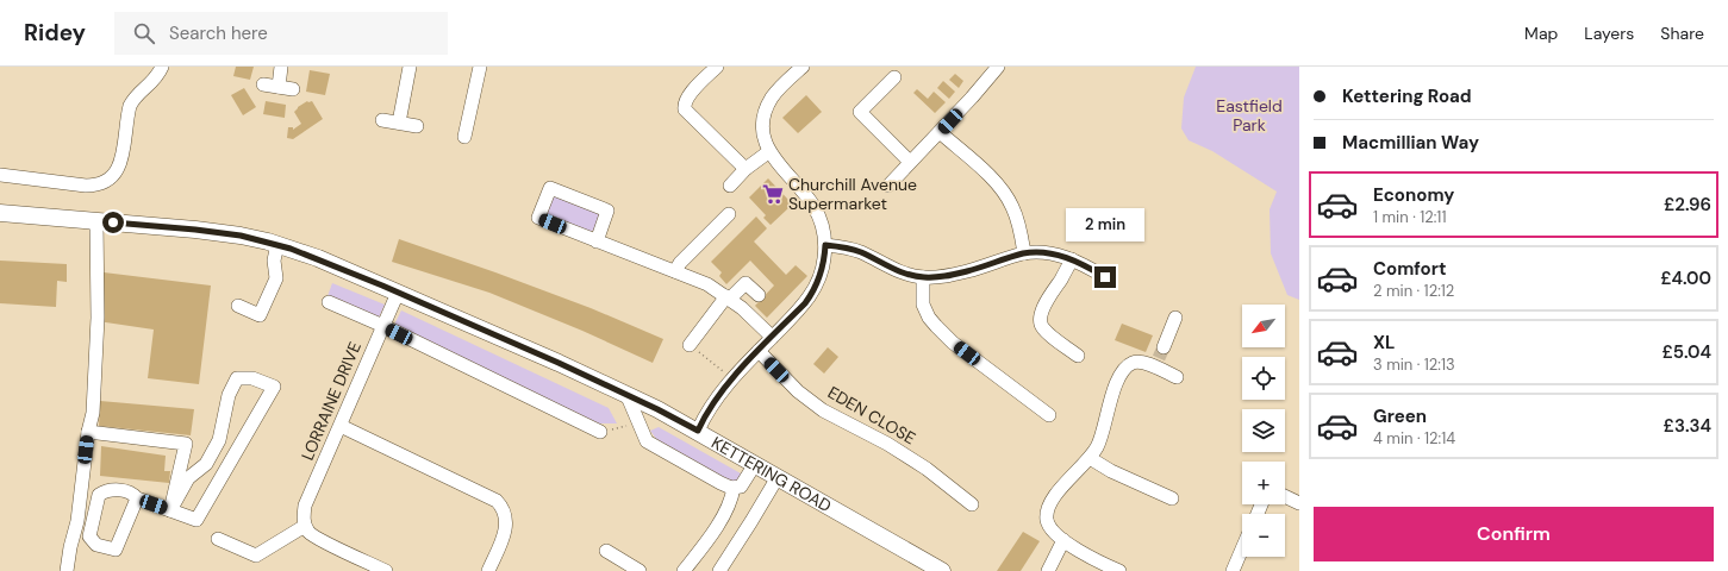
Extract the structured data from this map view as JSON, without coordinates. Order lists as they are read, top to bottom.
{
  "streets": {
    "main road": ["KETTERING ROAD"],
    "street": ["LORRAINE DRIVE", "EDEN CLOSE"]
  },
  "crossings": [
    ["LORRAINE DRIVE", "KETTERING ROAD"]
  ],
  "parks": ["Eastfield Park"],
  "places": {
    "supermarket": ["Churchill Avenue Supermarket"]
  },
  "north": "bottom left",
  "page": {
    "header": "Ridey",
    "search": "Search here",
    "nav": ["Map", "Layers", "Share"],
    "banner": ["Kettering Road", "Macmillian Way"],
    "list": [
      {
        "name": "Economy",
        "note": "1 min · 12:11",
        "value": "£2.96"
      },
      {
        "name": "Comfort",
        "note": "2 min · 12:12",
        "value": "£4.00"
      },
      {
        "name": "XL",
        "note": "3 min · 12:13",
        "value": "£5.04"
      },
      {
        "name": "Green",
        "note": "4 min · 12:14",
        "value": "£3.34"
      }
    ],
    "bubble": "2 min",
    "map_buttons": ["+", "−"],
    "buttons": "Confirm"
  }
}
